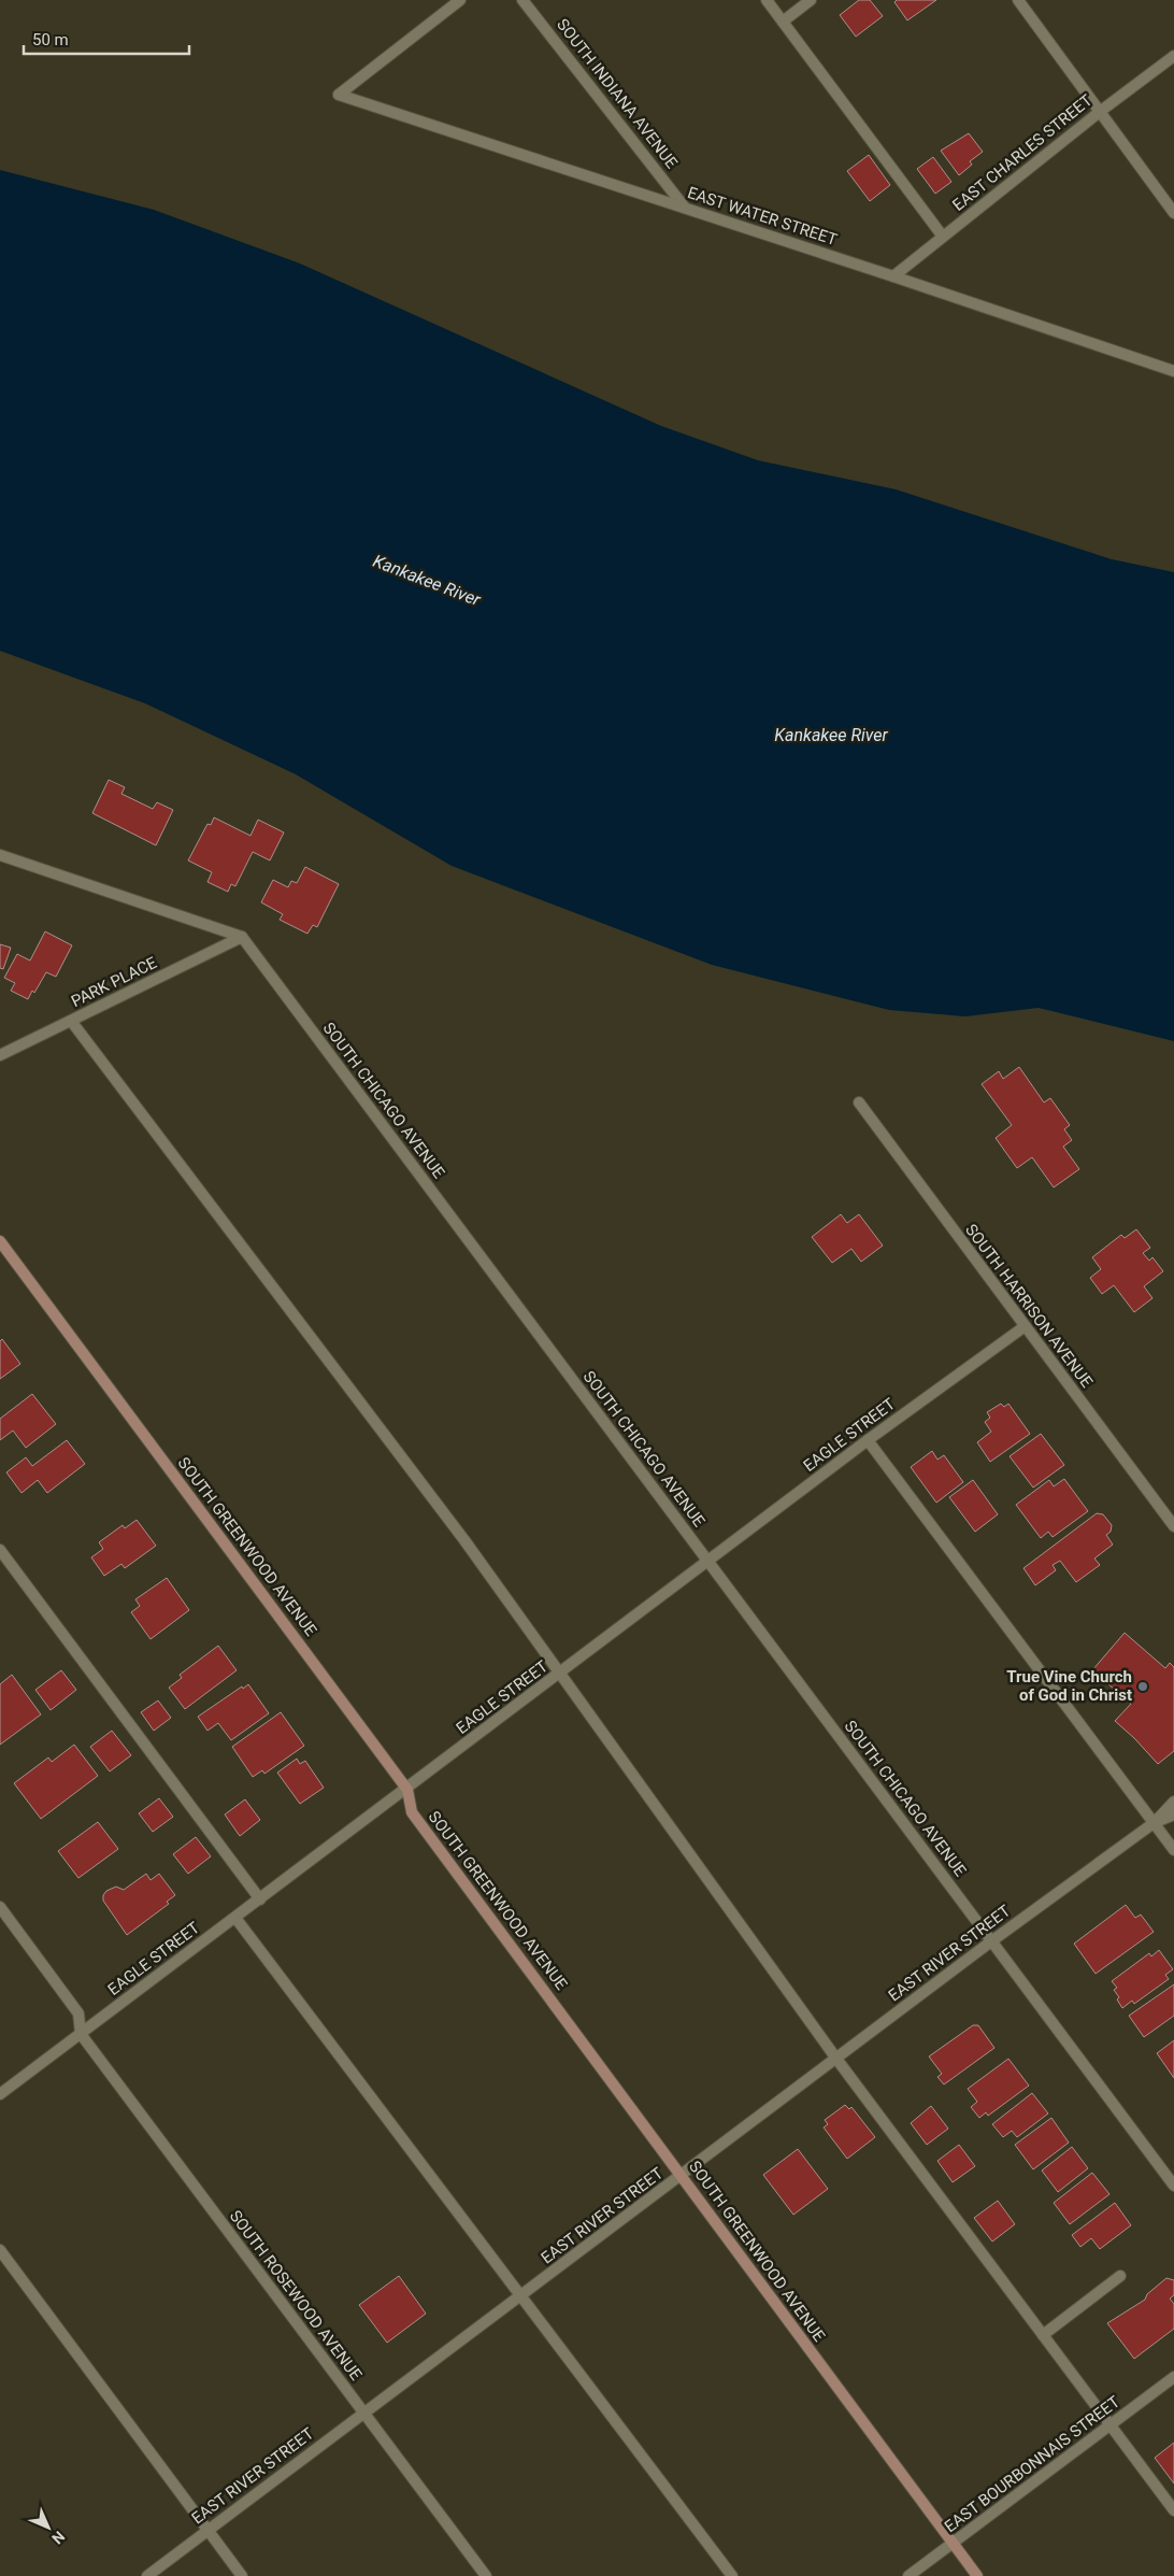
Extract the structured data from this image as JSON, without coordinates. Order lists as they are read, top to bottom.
{
  "streets": {
    "street": [
      "SOUTH INDIANA AVENUE",
      "EAST CHARLES STREET",
      "EAST WATER STREET",
      "PARK PLACE",
      "SOUTH CHICAGO AVENUE",
      "SOUTH HARRISON AVENUE",
      "EAGLE STREET",
      "SOUTH GREENWOOD AVENUE",
      "EAST RIVER STREET",
      "SOUTH ROSEWOOD AVENUE",
      "EAST BOURBONNAIS STREET"
    ]
  },
  "crossings": [
    ["SOUTH INDIANA AVENUE", "EAST WATER STREET"],
    ["EAST CHARLES STREET", "EAST WATER STREET"],
    ["PARK PLACE", "SOUTH CHICAGO AVENUE"],
    ["SOUTH CHICAGO AVENUE", "EAGLE STREET"],
    ["SOUTH CHICAGO AVENUE", "EAST RIVER STREET"],
    ["SOUTH HARRISON AVENUE", "EAGLE STREET"],
    ["EAGLE STREET", "SOUTH GREENWOOD AVENUE"],
    ["EAGLE STREET", "SOUTH ROSEWOOD AVENUE"],
    ["SOUTH GREENWOOD AVENUE", "EAST RIVER STREET"],
    ["SOUTH GREENWOOD AVENUE", "EAST BOURBONNAIS STREET"],
    ["EAST RIVER STREET", "SOUTH ROSEWOOD AVENUE"]
  ],
  "water": ["Kankakee River"],
  "places": ["True Vine Church of God in Christ"],
  "scale_bar": "50 m",
  "north": "bottom right"
}
